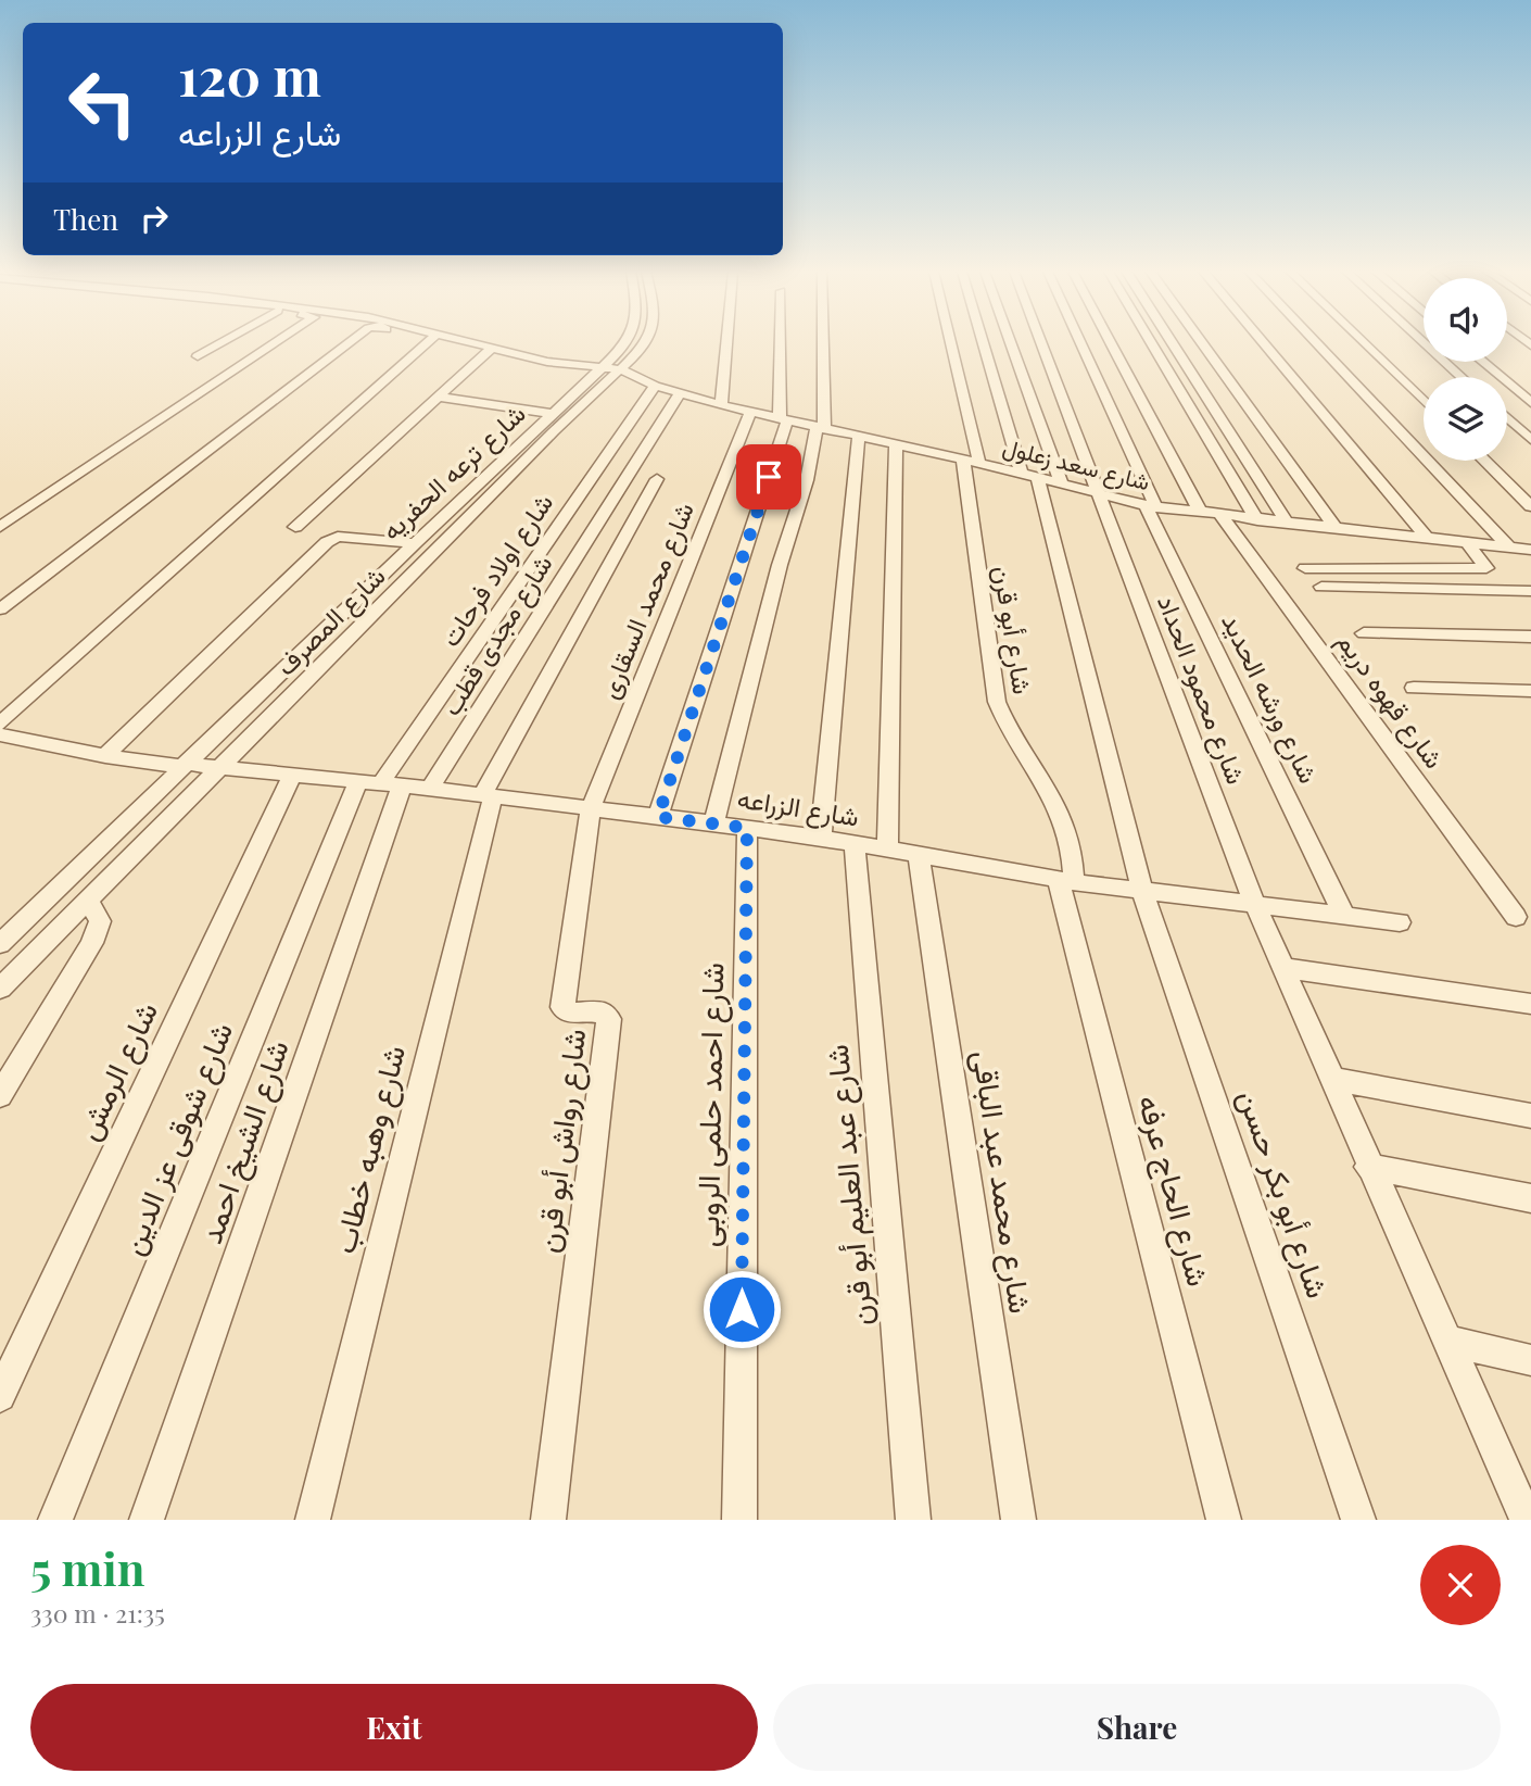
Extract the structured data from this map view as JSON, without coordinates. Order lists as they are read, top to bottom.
{
  "streets": {
    "street": [
      "شارع سعد زعلول",
      "شارع ترعه الحفريه",
      "شارع اولاد فرحات",
      "شارع محمد السقارى",
      "شارع المصرف",
      "شارع أبو قرن",
      "شارع مجدى قطب",
      "شارع محمود الحداد",
      "شارع ورشه الحديد",
      "شارع قهوه دريم",
      "شارع الزراعه",
      "شارع الرمش",
      "شارع احمد حلمى الروبى",
      "شارع شوقى عز الدين",
      "شارع رواش أبو قرن",
      "شارع الشيخ احمد",
      "شارع وهبه خطاب",
      "شارع محمد عبد الباقى",
      "شارع عبد العليم أبو قرن",
      "شارع الحاج عرفه",
      "شارع أبو بكر حسن"
    ]
  },
  "crossings": [
    ["شارع سعد زعلول", "شارع ترعه الحفريه"],
    ["شارع سعد زعلول", "شارع اولاد فرحات"],
    ["شارع سعد زعلول", "شارع محمد السقارى"],
    ["شارع سعد زعلول", "شارع المصرف"],
    ["شارع سعد زعلول", "شارع أبو قرن"],
    ["شارع سعد زعلول", "شارع مجدى قطب"],
    ["شارع سعد زعلول", "شارع محمود الحداد"],
    ["شارع سعد زعلول", "شارع ورشه الحديد"],
    ["شارع سعد زعلول", "شارع قهوه دريم"],
    ["شارع سعد زعلول", "شارع أبو بكر حسن"],
    ["شارع ترعه الحفريه", "شارع الزراعه"],
    ["شارع اولاد فرحات", "شارع الزراعه"],
    ["شارع اولاد فرحات", "شارع شوقى عز الدين"],
    ["شارع اولاد فرحات", "شارع الشيخ احمد"],
    ["شارع محمد السقارى", "شارع الزراعه"],
    ["شارع محمد السقارى", "شارع رواش أبو قرن"],
    ["شارع المصرف", "شارع الزراعه"],
    ["شارع أبو قرن", "شارع الزراعه"],
    ["شارع أبو قرن", "شارع الحاج عرفه"],
    ["شارع مجدى قطب", "شارع الزراعه"],
    ["شارع محمود الحداد", "شارع الزراعه"],
    ["شارع ورشه الحديد", "شارع الزراعه"],
    ["شارع الزراعه", "شارع الرمش"],
    ["شارع الزراعه", "شارع احمد حلمى الروبى"],
    ["شارع الزراعه", "شارع شوقى عز الدين"],
    ["شارع الزراعه", "شارع رواش أبو قرن"],
    ["شارع الزراعه", "شارع الشيخ احمد"],
    ["شارع الزراعه", "شارع وهبه خطاب"],
    ["شارع الزراعه", "شارع محمد عبد الباقى"],
    ["شارع الزراعه", "شارع عبد العليم أبو قرن"],
    ["شارع الزراعه", "شارع الحاج عرفه"],
    ["شارع الزراعه", "شارع أبو بكر حسن"],
    ["شارع شوقى عز الدين", "شارع الشيخ احمد"]
  ],
  "page": {
    "turn": ["120 m", "شارع الزراعه"],
    "then": "Then",
    "heading": ["5 min", "330 m · 21:35"],
    "buttons": ["Exit", "Share"]
  }
}
